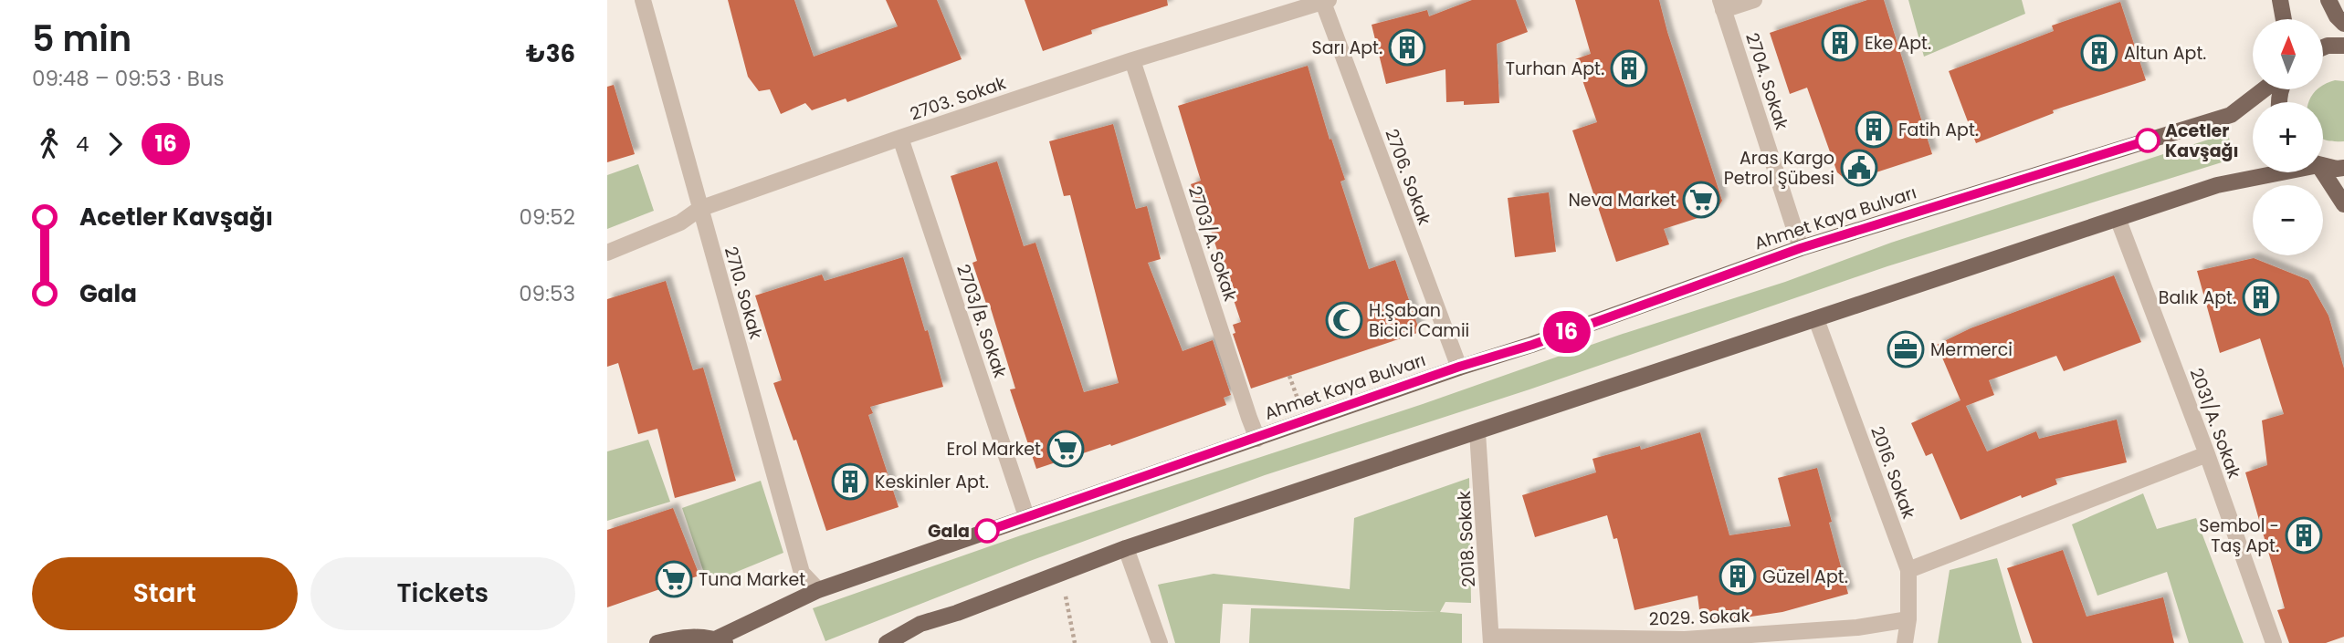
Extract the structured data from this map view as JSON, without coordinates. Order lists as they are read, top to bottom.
{
  "streets": {
    "main road": ["Ahmet Kaya Bulvarı"],
    "street": [
      "2704. Sokak",
      "2703. Sokak",
      "2706. Sokak",
      "2703/A. Sokak",
      "2710. Sokak",
      "2703/B. Sokak",
      "2031/A. Sokak",
      "2016. Sokak",
      "2018. Sokak",
      "2029. Sokak"
    ]
  },
  "crossings": [
    ["2704. Sokak", "Ahmet Kaya Bulvarı"],
    ["2703. Sokak", "2706. Sokak"],
    ["2703. Sokak", "2703/A. Sokak"],
    ["2703. Sokak", "2710. Sokak"],
    ["2703. Sokak", "2703/B. Sokak"],
    ["2706. Sokak", "Ahmet Kaya Bulvarı"],
    ["Ahmet Kaya Bulvarı", "2703/A. Sokak"],
    ["Ahmet Kaya Bulvarı", "2710. Sokak"],
    ["Ahmet Kaya Bulvarı", "2703/B. Sokak"],
    ["2016. Sokak", "2029. Sokak"],
    ["2018. Sokak", "2029. Sokak"]
  ],
  "places": {
    "building": [
      "Eke Apt.",
      "Sarı Apt.",
      "Altun Apt.",
      "Turhan Apt.",
      "Fatih Apt.",
      "Balık Apt.",
      "Keskinler Apt.",
      "Sembol - Taş Apt.",
      "Güzel Apt."
    ],
    "other": ["Acetler Kavşağı", "Gala"],
    "public building": ["Aras Kargo Petrol Şübesi"],
    "supermarket": ["Neva Market", "Erol Market", "Tuna Market"],
    "mosque": ["H.Şaban Bicici Camii"],
    "office": ["Mermerci"]
  },
  "lines": ["bus line 16"],
  "north": "top",
  "page": {
    "heading": ["5 min", "09:48 – 09:53 · Bus", "₺36"],
    "on_map": "16",
    "map_buttons": ["+", "−"],
    "legs": ["4", "16"],
    "list": [
      {
        "name": "Acetler Kavşağı",
        "value": "09:52"
      },
      {
        "name": "Gala",
        "value": "09:53"
      }
    ],
    "buttons": ["Start", "Tickets"]
  }
}
